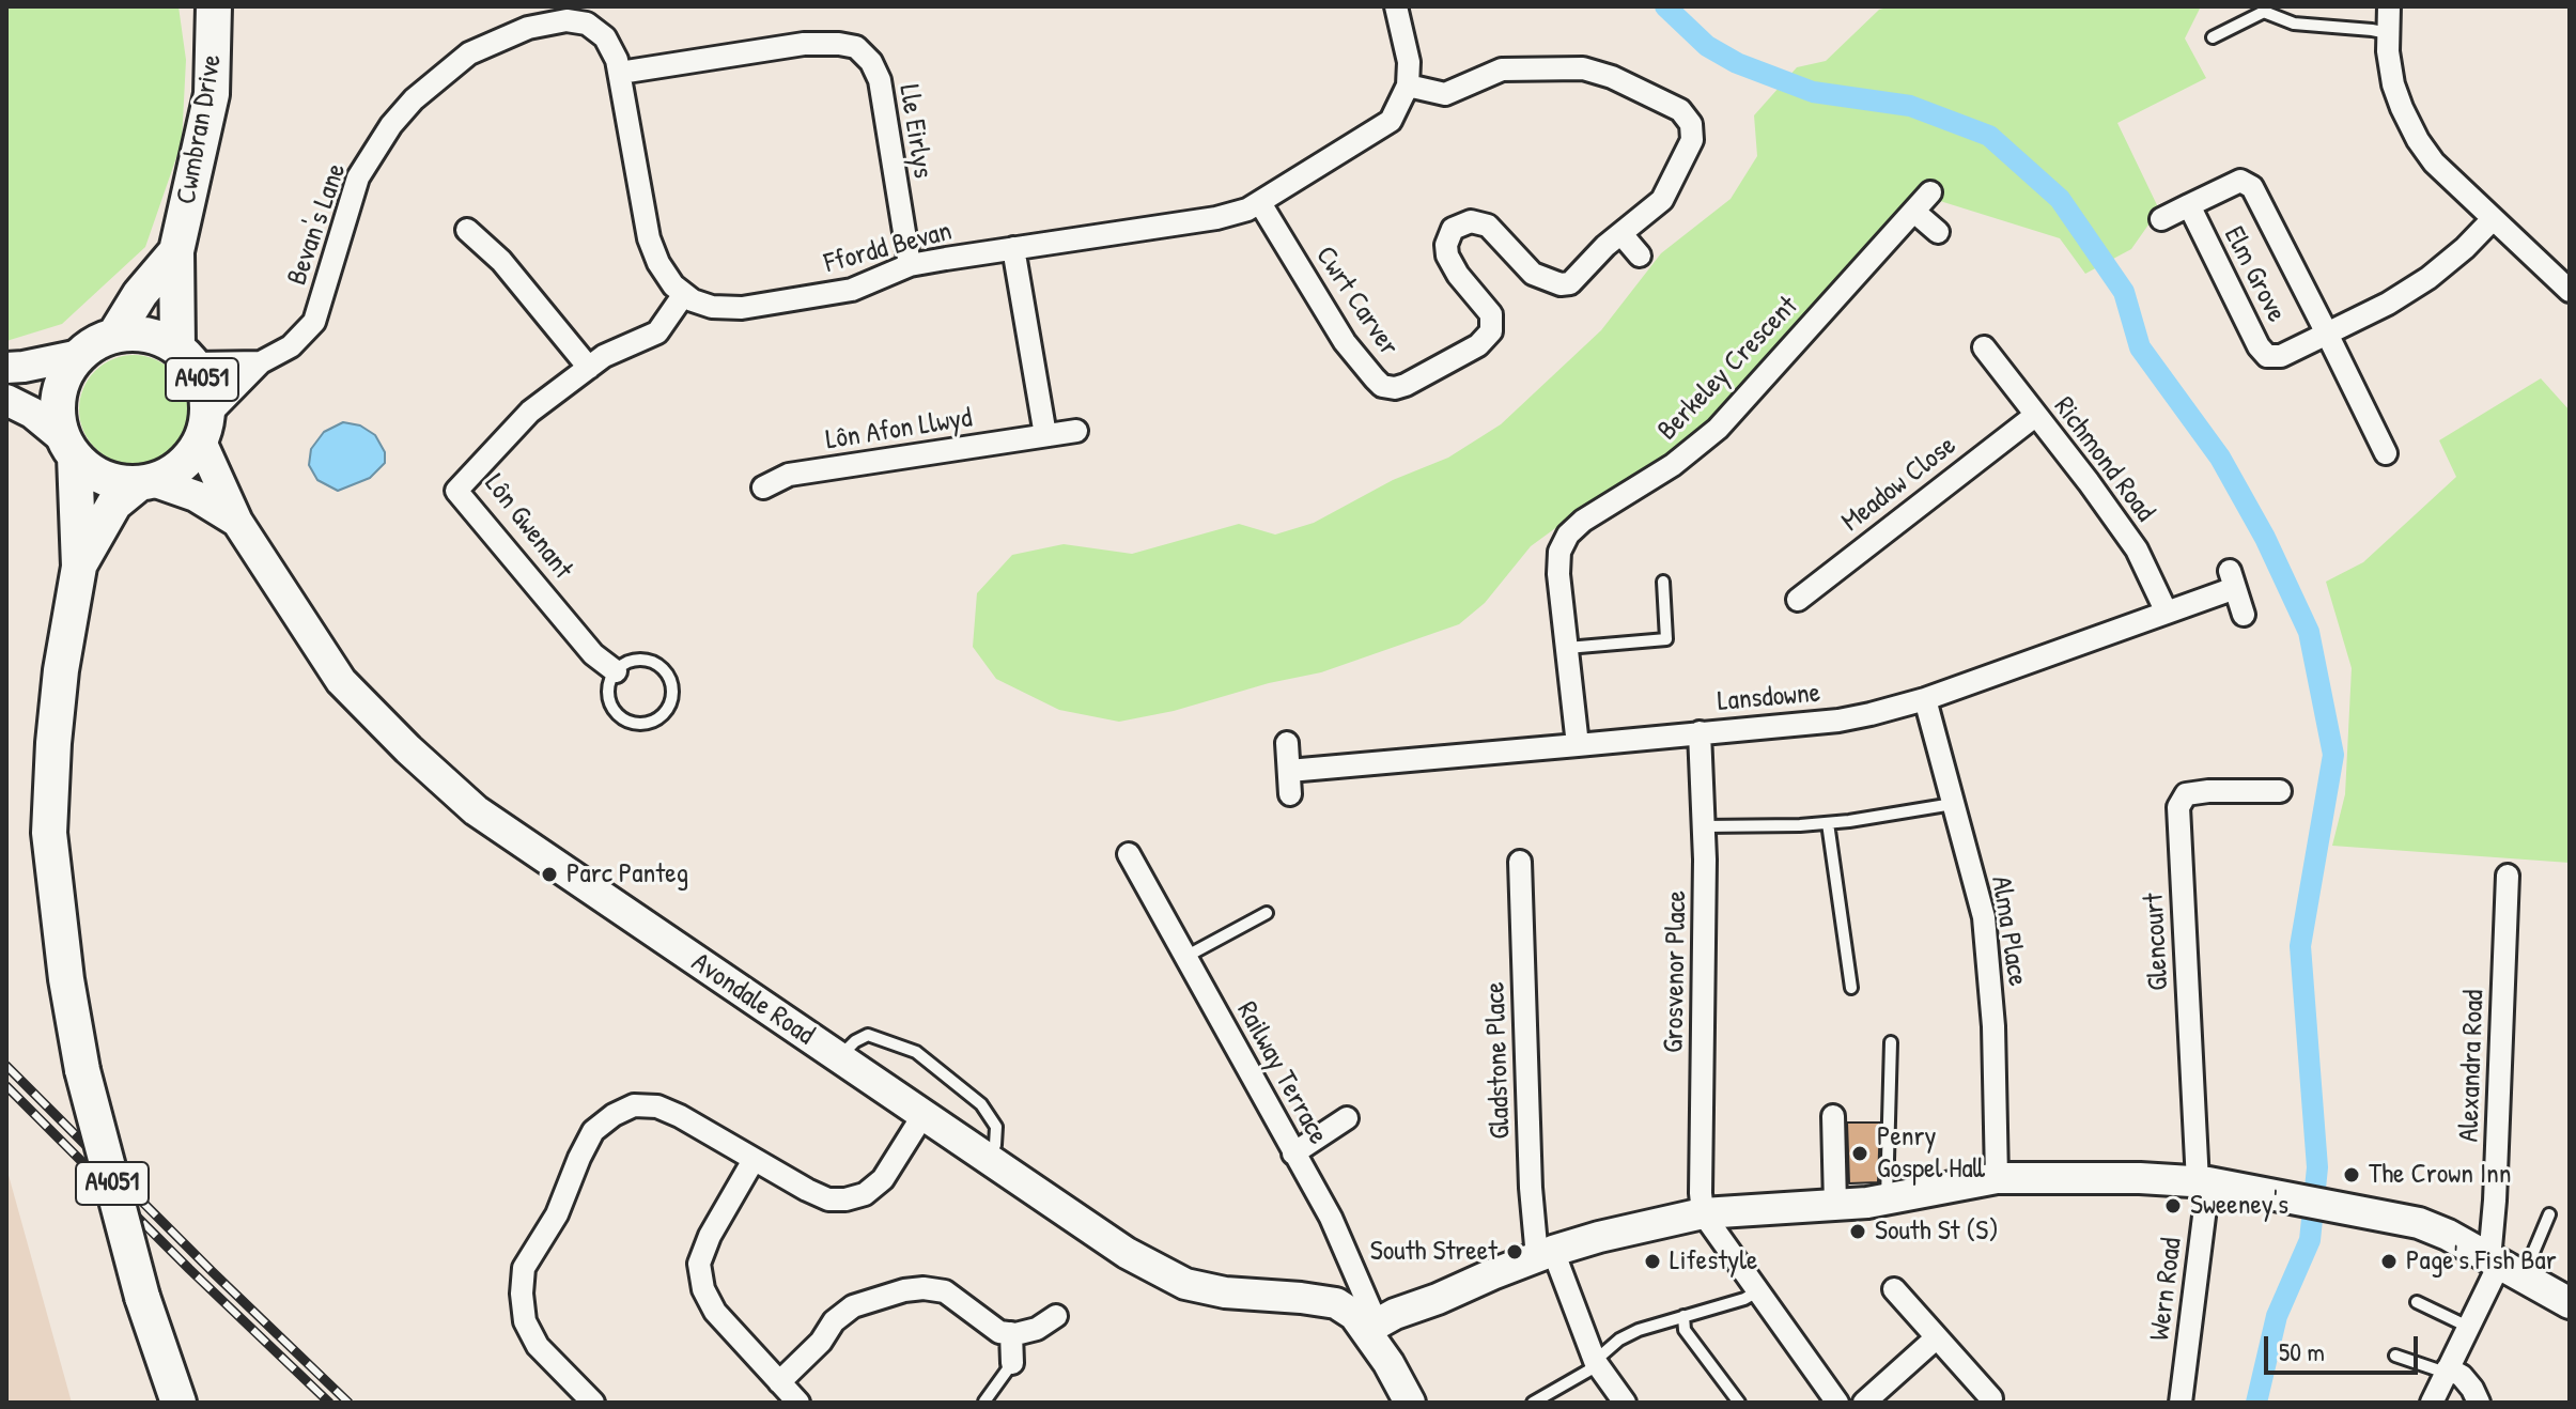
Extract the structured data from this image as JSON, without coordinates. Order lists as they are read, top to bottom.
{
  "streets": {
    "main road": ["Cwmbran Drive", "A4051"],
    "street": [
      "Lle Eirlys",
      "Bevan's Lane",
      "Ffordd Bevan",
      "Elm Grove",
      "Cwrt Carver",
      "Berkeley Crescent",
      "Lôn Afon Llwyd",
      "Richmond Road",
      "Meadow Close",
      "Lôn Gwenant",
      "Lansdowne",
      "Alma Place",
      "Glencourt",
      "Grosvenor Place",
      "Avondale Road",
      "Gladstone Place",
      "Alexandra Road",
      "Railway Terrace",
      "Wern Road"
    ]
  },
  "crossings": [
    ["Cwmbran Drive", "A4051"],
    ["Lle Eirlys", "Ffordd Bevan"],
    ["Lle Eirlys", "Lôn Gwenant"],
    ["Bevan's Lane", "A4051"],
    ["Bevan's Lane", "Avondale Road"],
    ["Ffordd Bevan", "Cwrt Carver"],
    ["Ffordd Bevan", "Lôn Gwenant"],
    ["Berkeley Crescent", "Lansdowne"],
    ["A4051", "Avondale Road"],
    ["Richmond Road", "Meadow Close"],
    ["Richmond Road", "Lansdowne"],
    ["Lansdowne", "Alma Place"],
    ["Lansdowne", "Grosvenor Place"],
    ["Glencourt", "Wern Road"],
    ["Avondale Road", "Railway Terrace"]
  ],
  "places": [
    "Parc Panteg",
    "Penry Gospel Hall",
    "The Crown Inn",
    "Sweeney's",
    "South St (S)",
    "South Street",
    "Lifestyle",
    "Page's Fish Bar"
  ],
  "scale_bar": "50 m"
}
